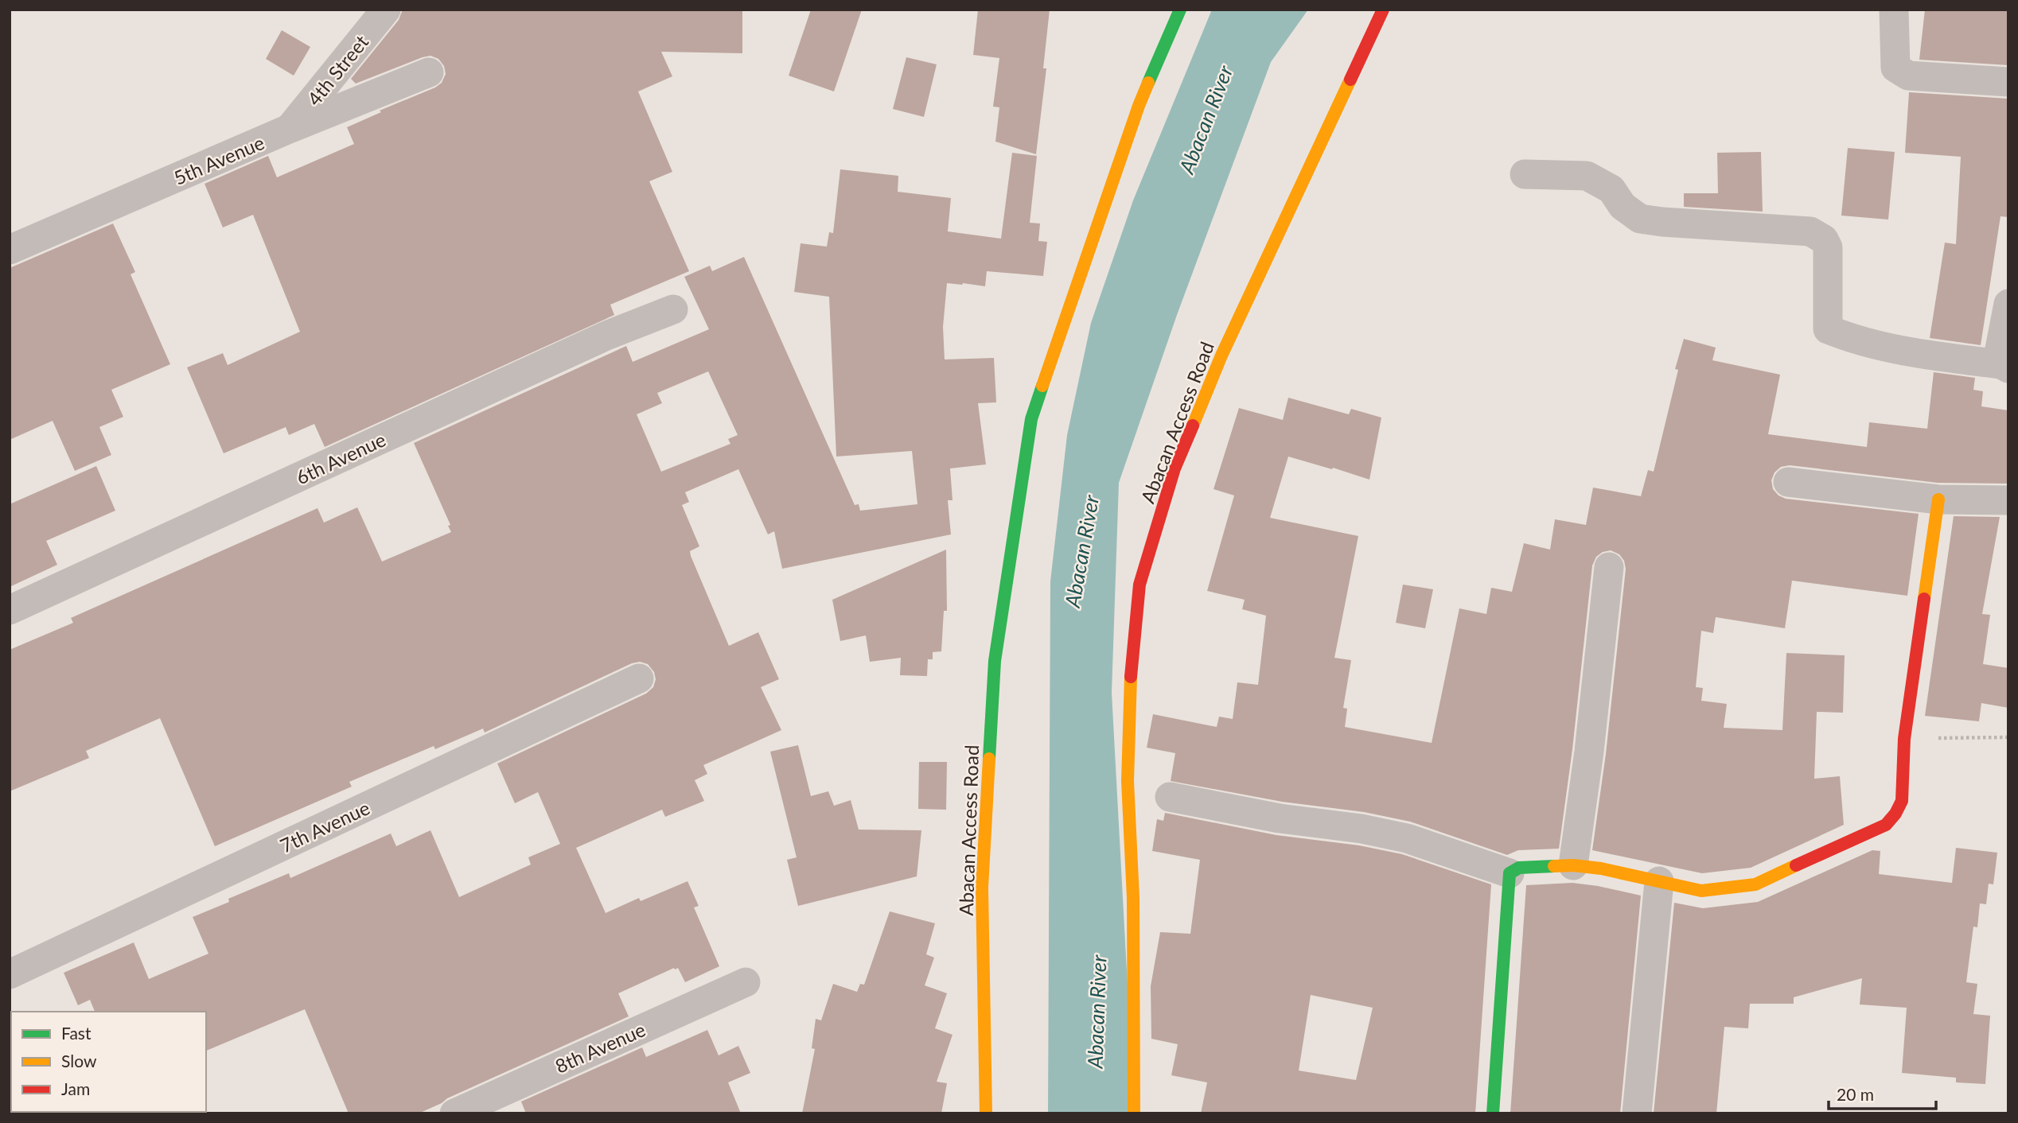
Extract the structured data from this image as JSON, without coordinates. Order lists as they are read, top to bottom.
{
  "streets": {
    "street": [
      "4th Street",
      "5th Avenue",
      "Abacan Access Road",
      "6th Avenue",
      "7th Avenue",
      "8th Avenue"
    ]
  },
  "crossings": [
    ["4th Street", "5th Avenue"]
  ],
  "water": ["Abacan River"],
  "legend": ["Fast", "Slow", "Jam"],
  "scale_bar": "20 m"
}
